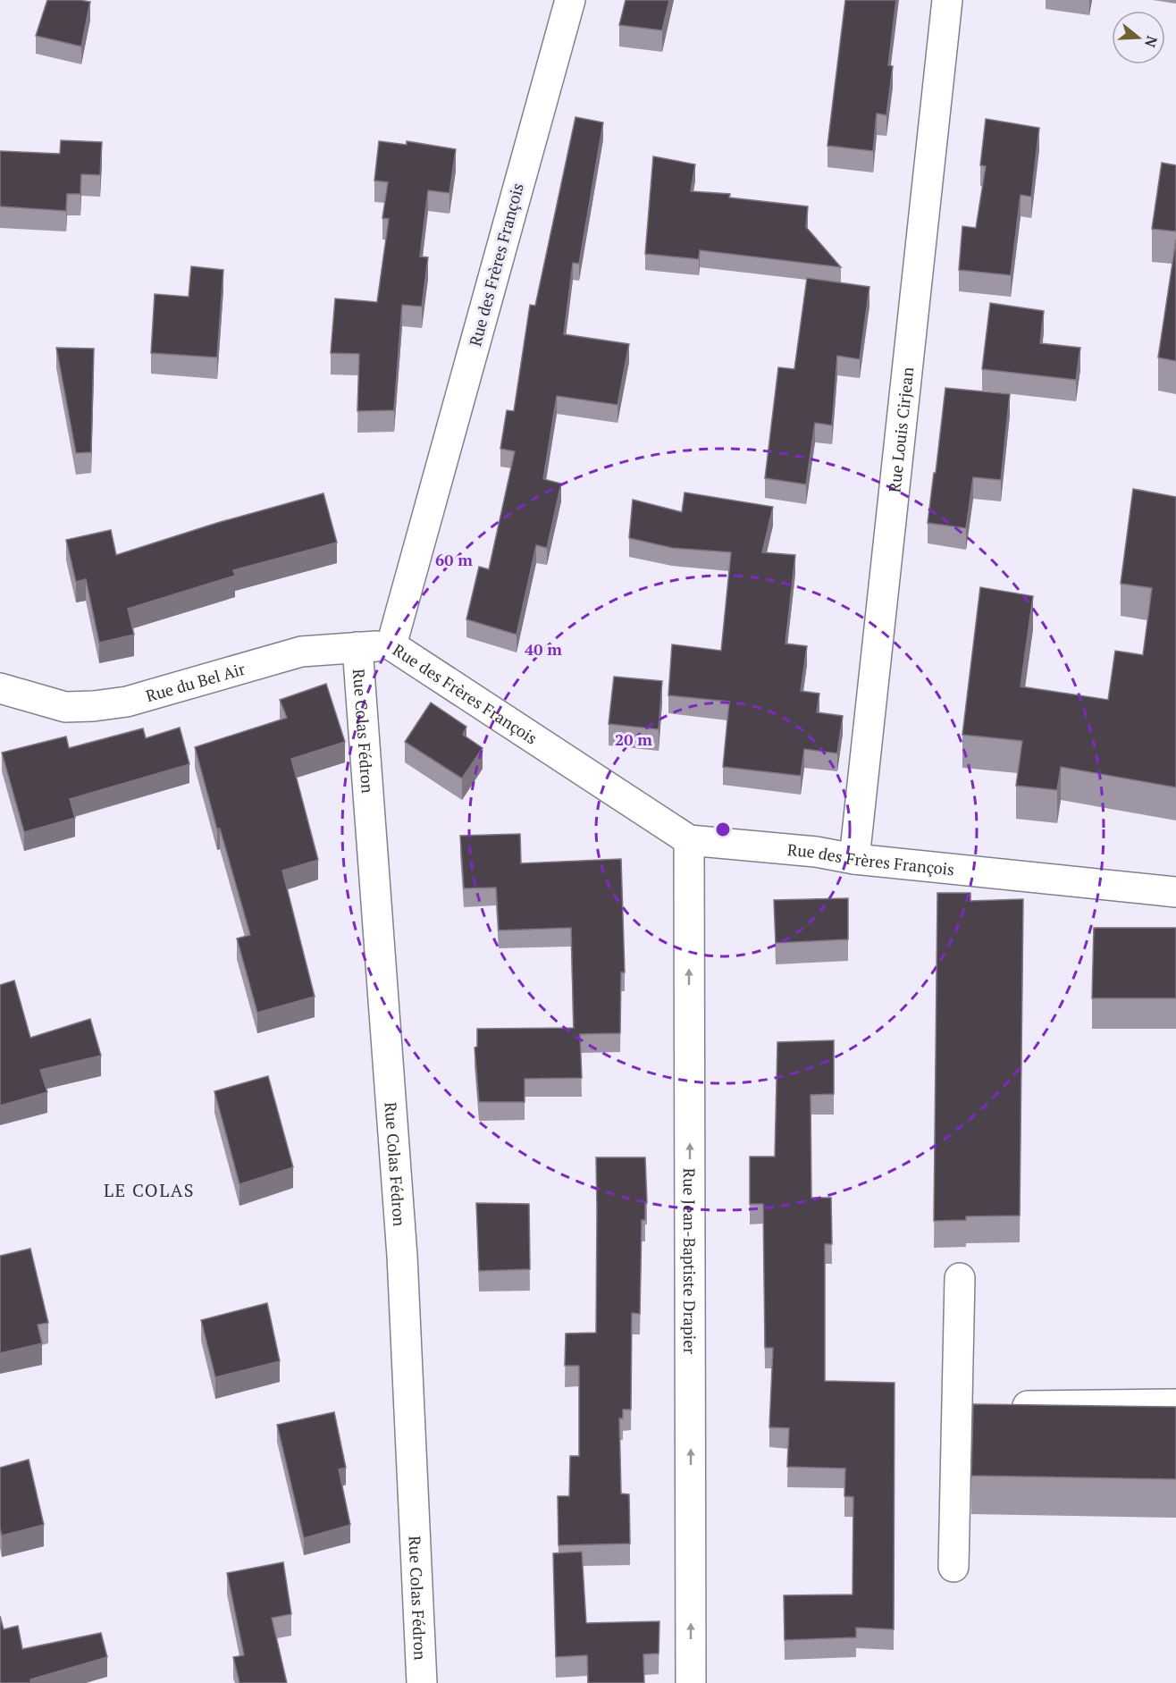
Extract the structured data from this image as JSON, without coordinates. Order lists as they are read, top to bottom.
{
  "streets": {
    "street": [
      "Rue des Frères François",
      "Rue Louis Cirjean",
      "Rue du Bel Air",
      "Rue Colas Fédron",
      "Rue Jean-Baptiste Drapier"
    ]
  },
  "crossings": [
    ["Rue des Frères François", "Rue Louis Cirjean"],
    ["Rue des Frères François", "Rue du Bel Air"],
    ["Rue des Frères François", "Rue Jean-Baptiste Drapier"],
    ["Rue du Bel Air", "Rue Colas Fédron"]
  ],
  "one_way": ["Rue Jean-Baptiste Drapier"],
  "districts": ["LE COLAS"],
  "north": "right",
  "rings": ["60 m", "40 m", "20 m"]
}
